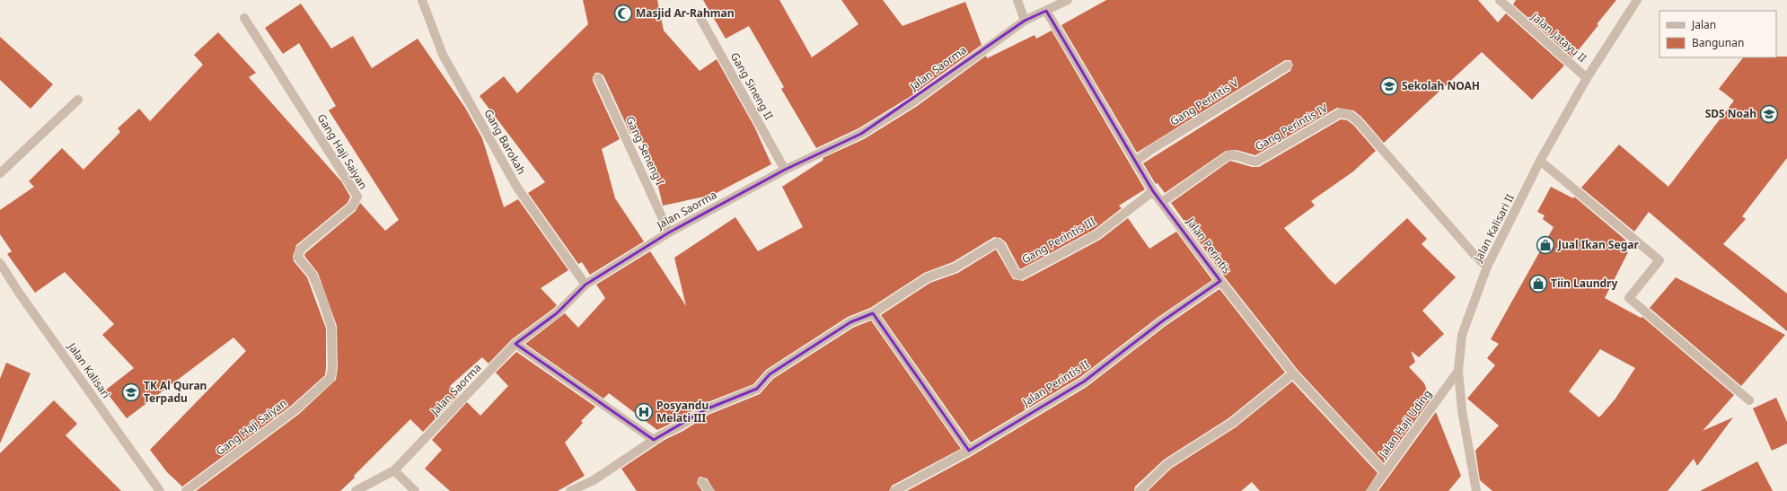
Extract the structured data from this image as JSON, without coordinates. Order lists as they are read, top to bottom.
{
  "streets": {
    "street": [
      "Jalan Jatayu II",
      "Jalan Saorma",
      "Gang Sineng II",
      "Gang Perintis V",
      "Gang Perintis IV",
      "Gang Barokah",
      "Gang Seneng I",
      "Gang Haji Saiyan",
      "Jalan Kalisari II",
      "Gang Perintis III",
      "Jalan Perintis",
      "Jalan Kalisari",
      "Jalan Perintis II",
      "Jalan Haji Uding"
    ]
  },
  "crossings": [
    ["Jalan Jatayu II", "Jalan Kalisari II"],
    ["Jalan Saorma", "Gang Sineng II"],
    ["Jalan Saorma", "Gang Barokah"],
    ["Jalan Saorma", "Gang Seneng I"],
    ["Jalan Saorma", "Jalan Perintis"],
    ["Gang Perintis V", "Jalan Perintis"],
    ["Gang Perintis IV", "Jalan Kalisari II"],
    ["Gang Perintis IV", "Jalan Perintis"],
    ["Jalan Kalisari II", "Jalan Haji Uding"],
    ["Gang Perintis III", "Jalan Perintis"],
    ["Jalan Perintis", "Jalan Perintis II"],
    ["Jalan Perintis", "Jalan Haji Uding"]
  ],
  "places": {
    "mosque": ["Masjid Ar-Rahman"],
    "school or university": ["Sekolah NOAH", "SDS Noah", "TK Al Quran Terpadu"],
    "shop": ["Jual Ikan Segar", "Tiin Laundry"],
    "hospital": ["Posyandu Melati III"]
  },
  "legend": ["Jalan", "Bangunan"]
}
